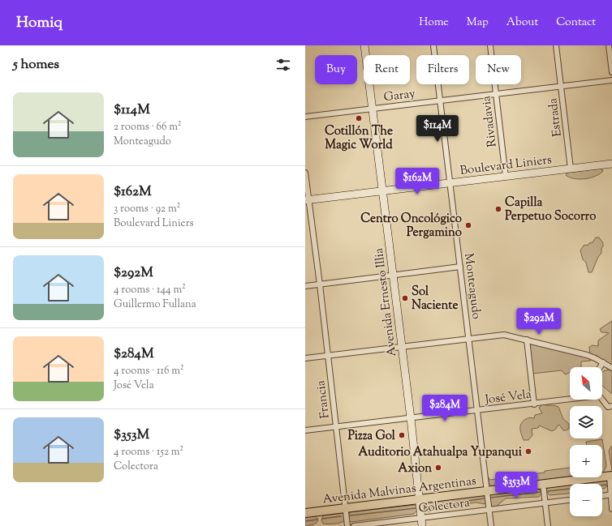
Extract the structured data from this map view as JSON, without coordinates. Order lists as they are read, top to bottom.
{
  "streets": {
    "main road": ["Boulevard Liniers", "Avenida Ernesto Illia", "Avenida Malvinas Argentinas"],
    "street": [
      "Garay",
      "Estrada",
      "Rivadavia",
      "Monteagudo",
      "José Vela",
      "Francia",
      "Colectora"
    ]
  },
  "crossings": [
    ["Garay", "Estrada"],
    ["Garay", "Rivadavia"],
    ["Garay", "Monteagudo"],
    ["Garay", "Avenida Ernesto Illia"],
    ["Estrada", "Boulevard Liniers"],
    ["Rivadavia", "Boulevard Liniers"],
    ["Boulevard Liniers", "Monteagudo"],
    ["Boulevard Liniers", "Avenida Ernesto Illia"],
    ["Boulevard Liniers", "Francia"],
    ["Monteagudo", "José Vela"],
    ["Monteagudo", "Avenida Malvinas Argentinas"],
    ["Monteagudo", "Colectora"],
    ["Avenida Ernesto Illia", "José Vela"],
    ["Avenida Ernesto Illia", "Avenida Malvinas Argentinas"],
    ["Avenida Ernesto Illia", "Colectora"],
    ["José Vela", "Francia"],
    ["Francia", "Avenida Malvinas Argentinas"]
  ],
  "places": [
    "Cotillón The Magic World",
    "Capilla Perpetuo Socorro",
    "Centro Oncológico Pergamino",
    "Sol Naciente",
    "Pizza Gol",
    "Auditorio Atahualpa Yupanqui",
    "Axion"
  ],
  "north": "top left",
  "page": {
    "header": "Homiq",
    "nav": [
      "Home",
      "Map",
      "About",
      "Contact"
    ],
    "heading": "5 homes",
    "chip": [
      "Buy",
      "Rent",
      "Filters",
      "New"
    ],
    "list": [
      {
        "name": "$114M",
        "note": "2 rooms · 66 m² · Monteagudo"
      },
      {
        "name": "$162M",
        "note": "3 rooms · 92 m² · Boulevard Liniers"
      },
      {
        "name": "$292M",
        "note": "4 rooms · 144 m² · Guillermo Fullana"
      },
      {
        "name": "$284M",
        "note": "4 rooms · 116 m² · José Vela"
      },
      {
        "name": "$353M",
        "note": "4 rooms · 152 m² · Colectora"
      }
    ],
    "price": [
      "$114M",
      "$162M",
      "$292M",
      "$284M",
      "$353M"
    ],
    "map_buttons": ["+", "−"]
  }
}
